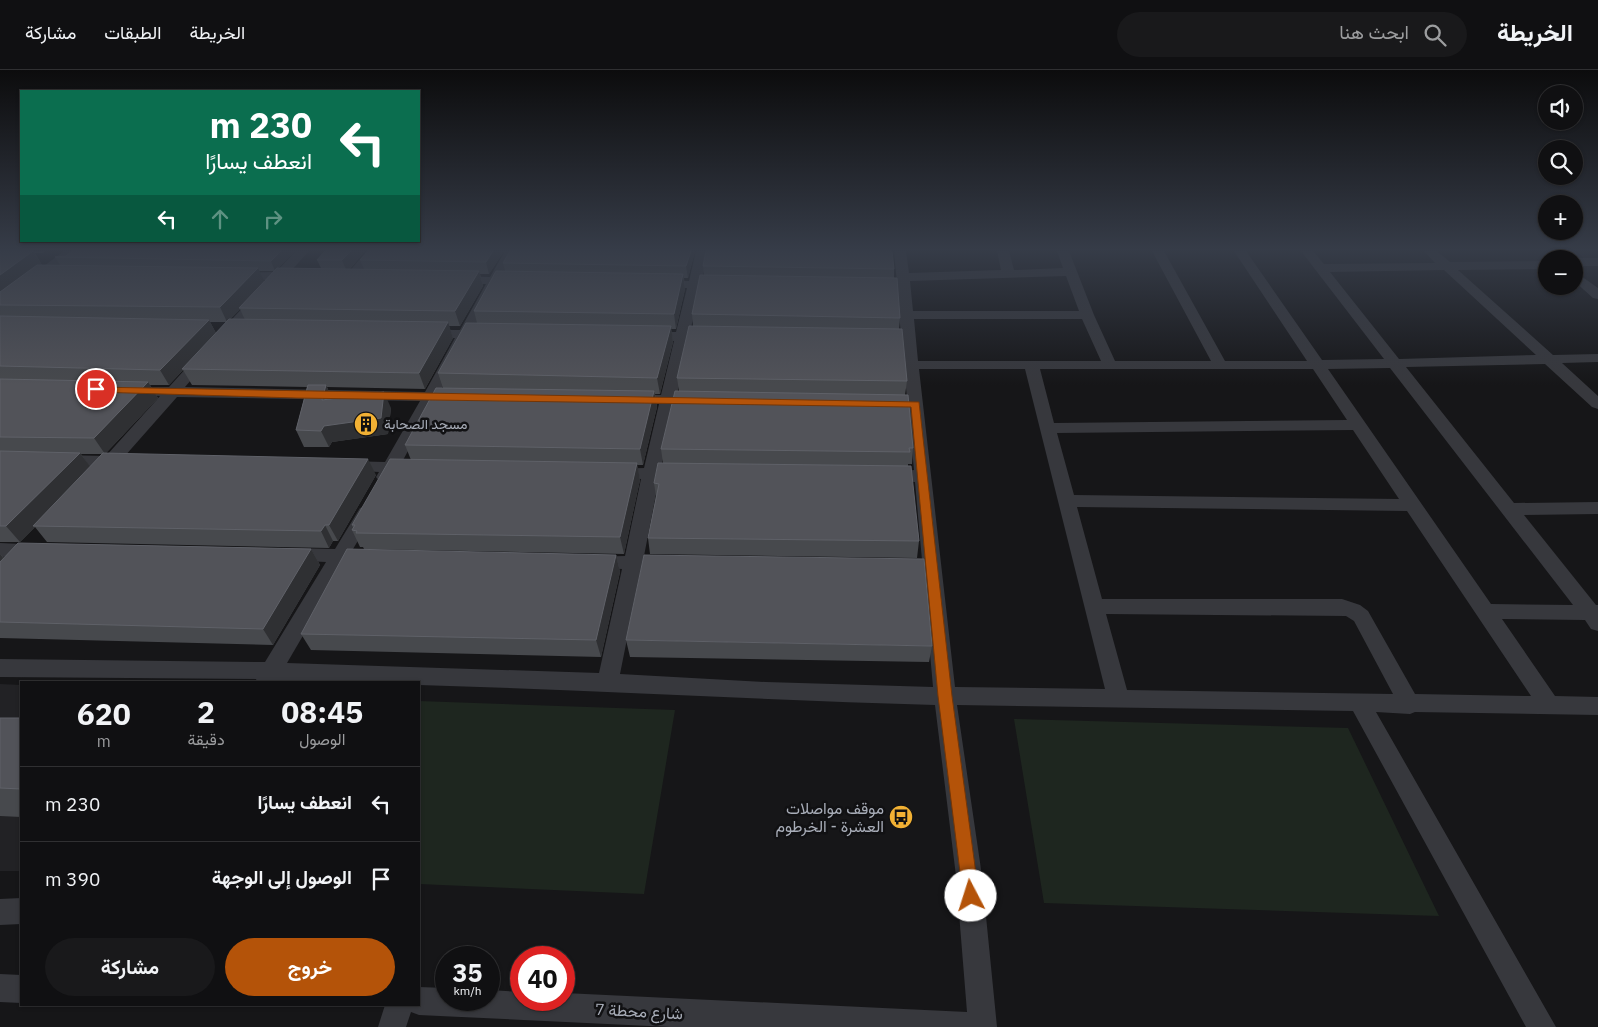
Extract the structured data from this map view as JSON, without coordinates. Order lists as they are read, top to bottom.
{
  "streets": {
    "street": ["شارع محطة 7"]
  },
  "places": {
    "building": ["مسجد الصحابة"],
    "bus stop": ["موقف مواصلات العشرة - الخرطوم"]
  },
  "page": {
    "header": "الخريطة",
    "search": "ابحث هنا",
    "nav": ["الخريطة", "الطبقات", "مشاركة"],
    "map_buttons": ["+", "−"],
    "turn": ["230 m", "انعطف يسارًا"],
    "eta": [
      "08:45",
      "الوصول",
      "2",
      "دقيقة",
      "620",
      "m"
    ],
    "list": [
      {
        "name": "انعطف يسارًا",
        "value": "230 m"
      },
      {
        "name": "الوصول إلى الوجهة",
        "value": "390 m"
      }
    ],
    "buttons": ["خروج", "مشاركة"],
    "speed": "35 km/h",
    "limit": "40"
  }
}
